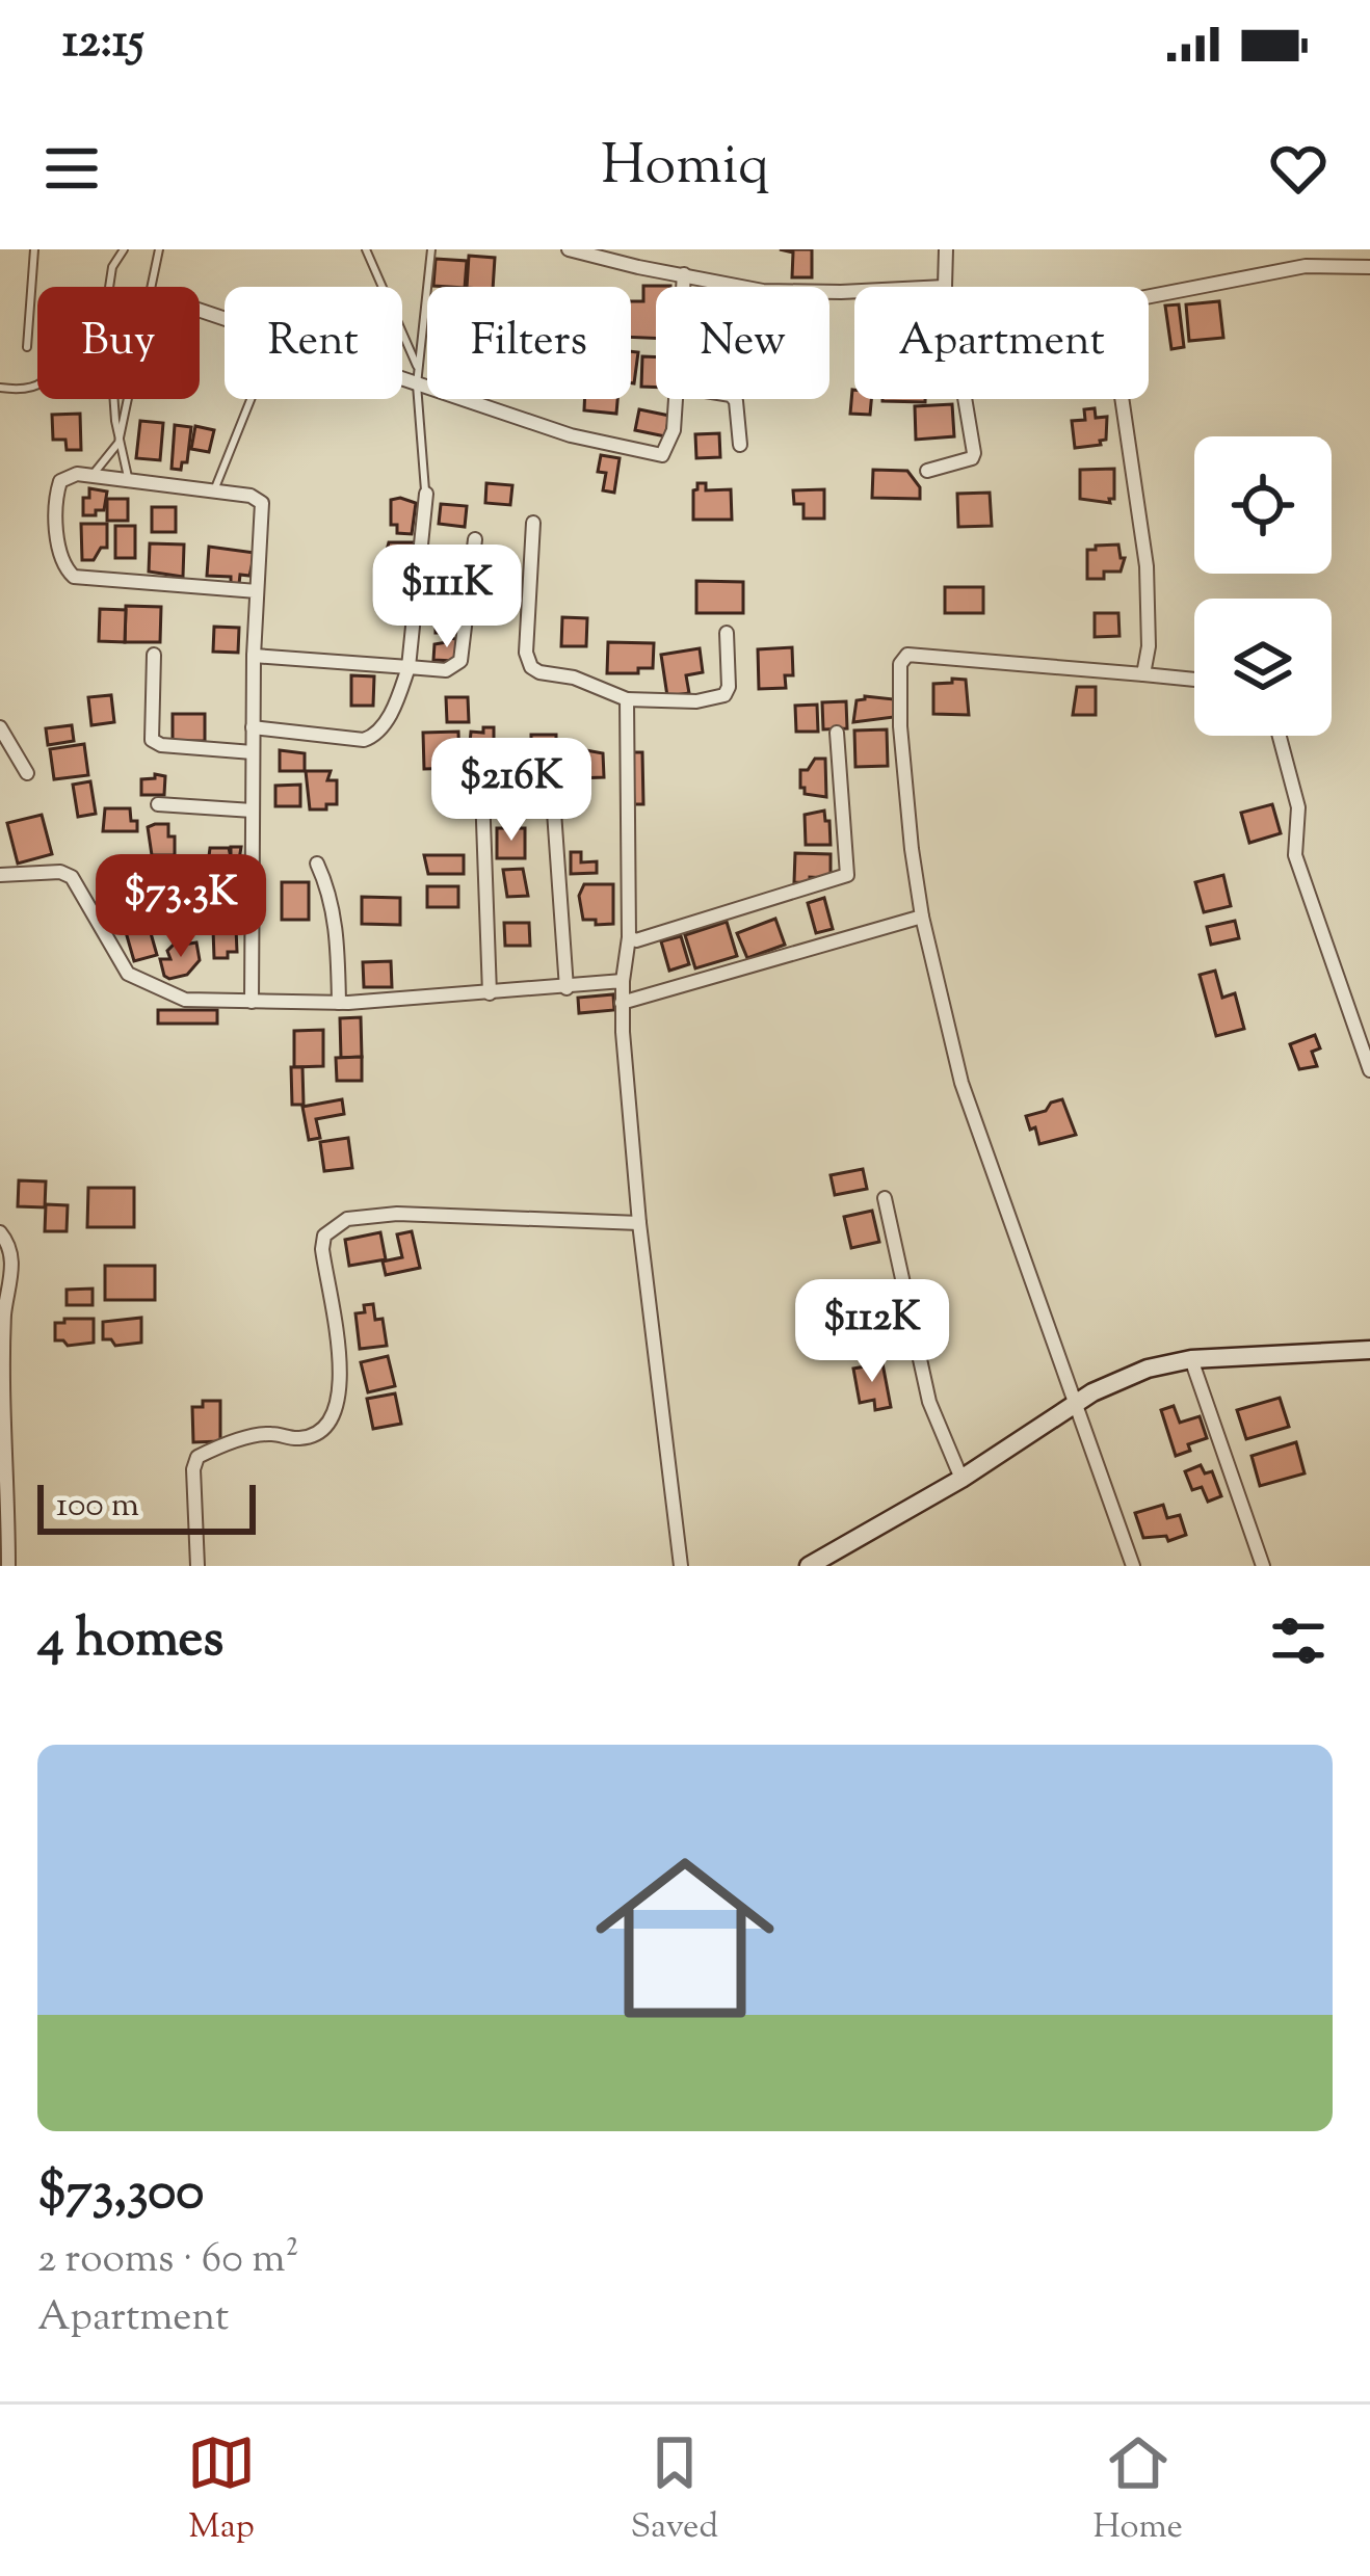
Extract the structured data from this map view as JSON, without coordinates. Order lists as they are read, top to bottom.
{
  "scale_bar": "100 m",
  "page": {
    "status": "12:15",
    "header": "Homiq",
    "chip": [
      "Buy",
      "Rent",
      "Filters",
      "New",
      "Apartment"
    ],
    "price": [
      "$111K",
      "$216K",
      "$73.3K",
      "$112K"
    ],
    "scale": "100 m",
    "heading": "4 homes",
    "list": [
      {
        "name": "$73,300",
        "note": "2 rooms · 60 m² · Apartment"
      }
    ],
    "tabs": ["Map", "Saved", "Home"]
  }
}
